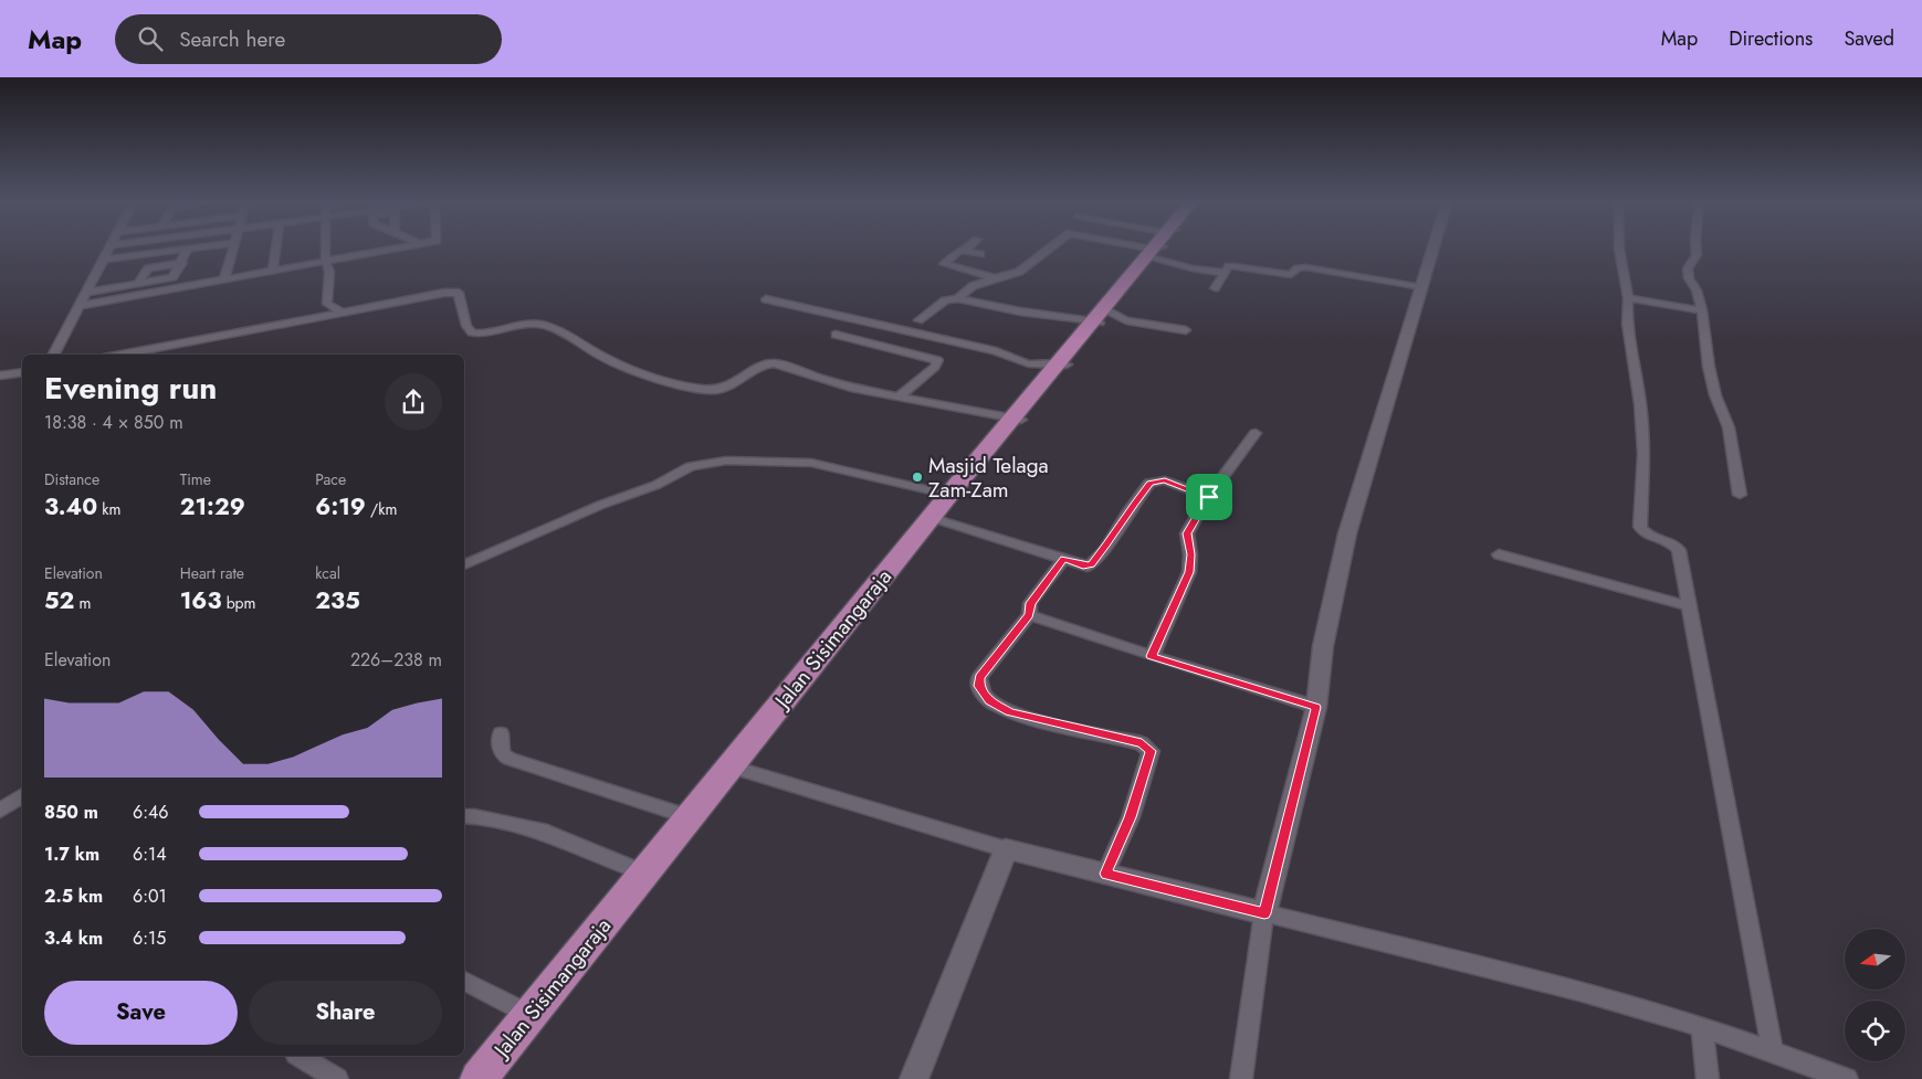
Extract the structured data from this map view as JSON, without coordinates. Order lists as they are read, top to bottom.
{
  "streets": {
    "highway": ["Jalan Sisimangaraja"]
  },
  "places": ["Masjid Telaga Zam-Zam"],
  "north": "left",
  "page": {
    "header": "Map",
    "search": "Search here",
    "nav": ["Map", "Directions", "Saved"],
    "heading": ["Evening run", "18:38 · 4 × 850 m"],
    "stats": [
      ["Distance", "3.40 km"],
      ["Time", "21:29"],
      ["Pace", "6:19 /km"],
      ["Elevation", "52 m"],
      ["Heart rate", "163 bpm"],
      ["kcal", "235"]
    ],
    "chart": ["Elevation", "226–238 m"],
    "list": [
      {
        "name": "850 m",
        "note": "6:46"
      },
      {
        "name": "1.7 km",
        "note": "6:14"
      },
      {
        "name": "2.5 km",
        "note": "6:01"
      },
      {
        "name": "3.4 km",
        "note": "6:15"
      }
    ],
    "buttons": ["Save", "Share"]
  }
}
